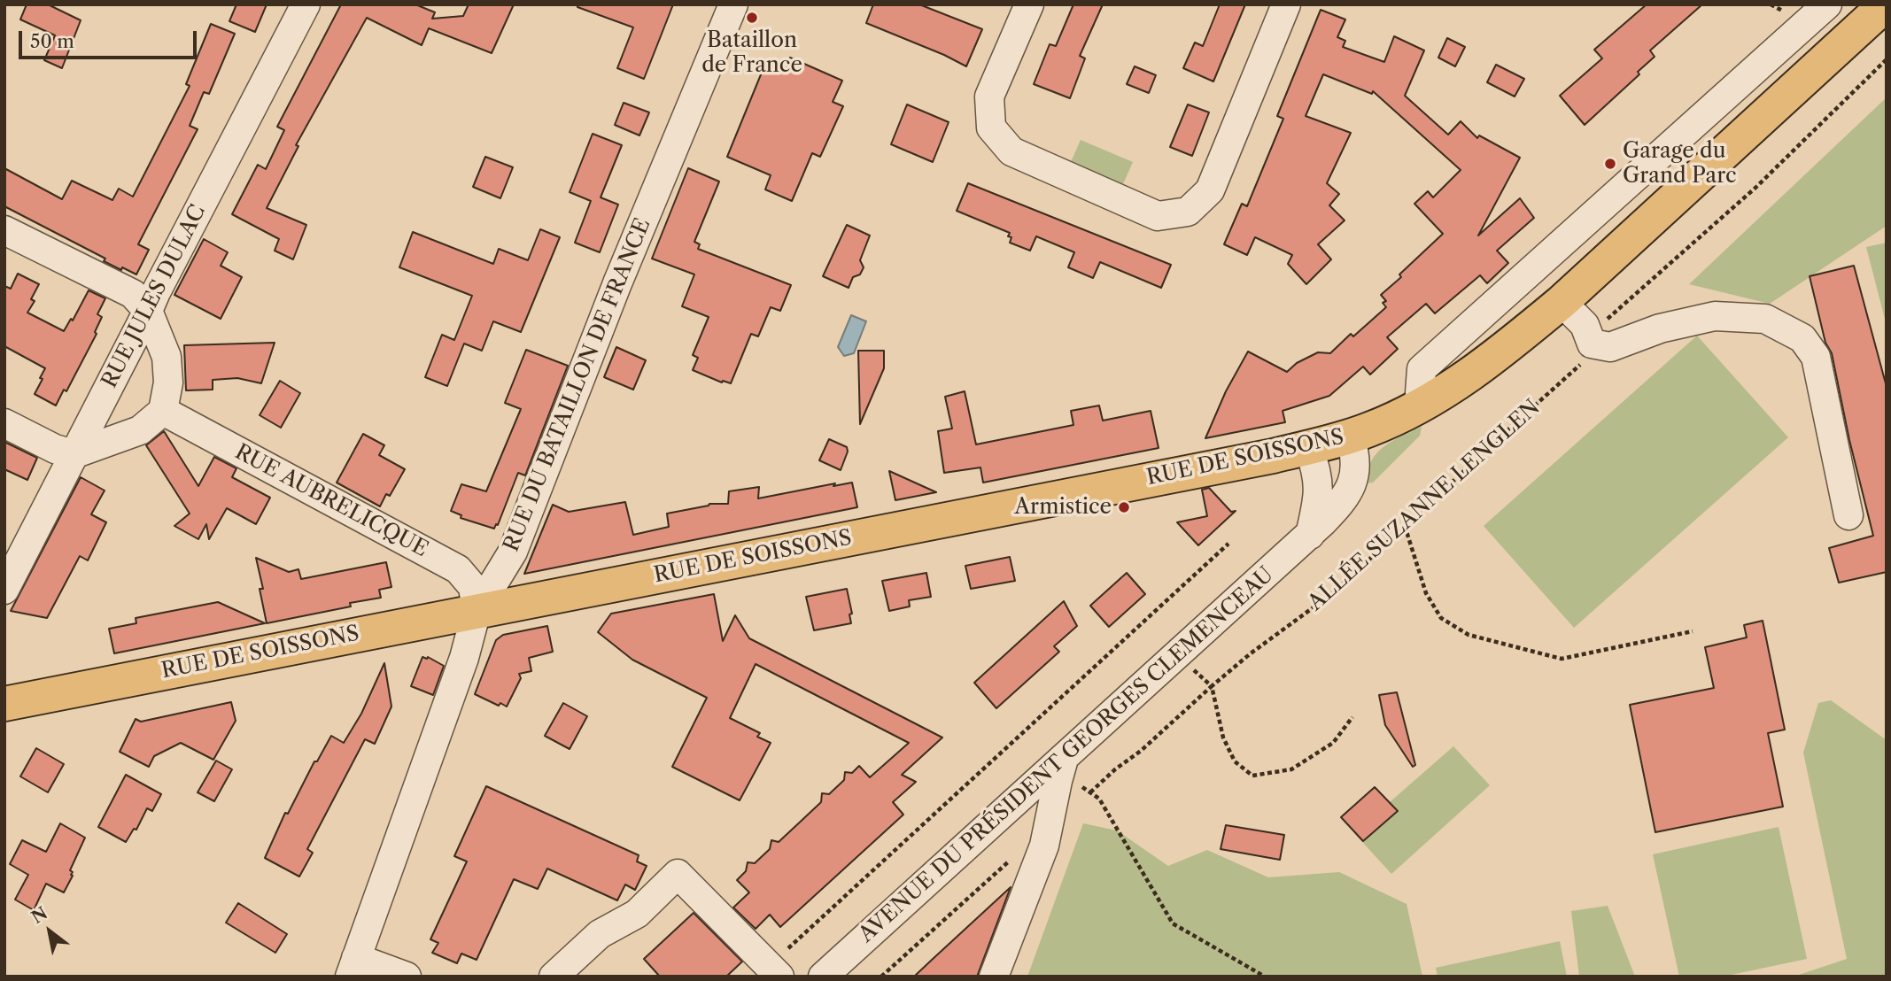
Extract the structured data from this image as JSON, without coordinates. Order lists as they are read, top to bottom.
{
  "streets": {
    "main road": ["RUE DE SOISSONS"],
    "street": [
      "RUE JULES DULAC",
      "RUE DU BATAILLON DE FRANCE",
      "RUE AUBRELICQUE",
      "AVENUE DU PRÉSIDENT GEORGES CLEMENCEAU"
    ],
    "path": ["ALLÉE SUZANNE LENGLEN"]
  },
  "crossings": [
    ["RUE DU BATAILLON DE FRANCE", "RUE DE SOISSONS"],
    ["RUE DU BATAILLON DE FRANCE", "RUE AUBRELICQUE"],
    ["RUE DE SOISSONS", "RUE AUBRELICQUE"],
    ["RUE DE SOISSONS", "AVENUE DU PRÉSIDENT GEORGES CLEMENCEAU"]
  ],
  "places": ["Bataillon de France", "Garage du Grand Parc", "Armistice"],
  "scale_bar": "50 m",
  "north": "top left"
}
